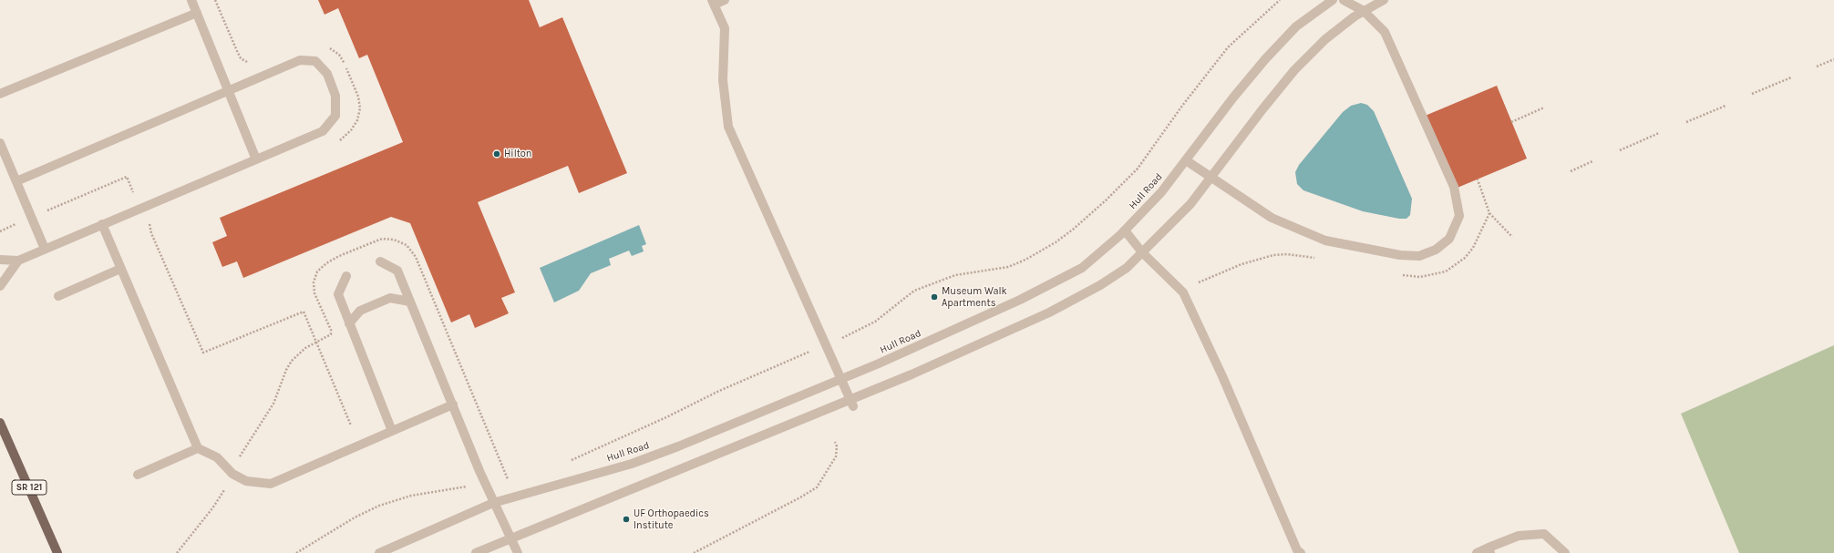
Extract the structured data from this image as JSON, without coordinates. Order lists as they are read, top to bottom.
{
  "streets": {
    "main road": ["SR 121"],
    "street": ["Hull Road"]
  },
  "places": ["Hilton", "Museum Walk Apartments", "UF Orthopaedics Institute"]
}
